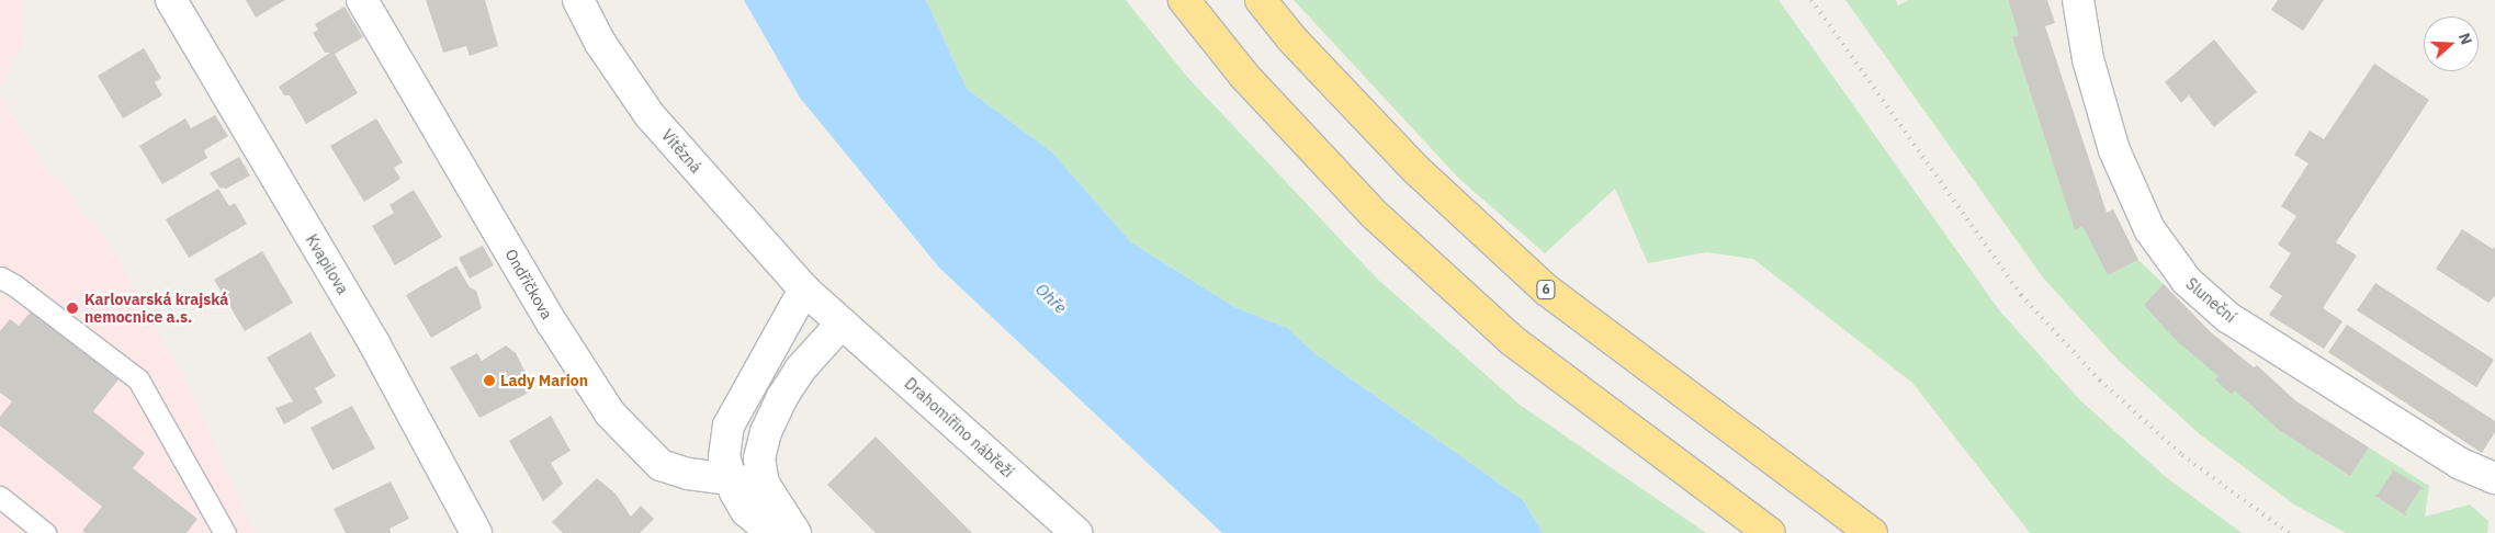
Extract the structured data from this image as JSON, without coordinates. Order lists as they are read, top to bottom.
{
  "streets": {
    "highway": ["6"],
    "street": [
      "Vítězná",
      "Kvapilova",
      "Ondříčkova",
      "Sluneční",
      "Drahomířino nábřeží"
    ]
  },
  "crossings": [
    ["Vítězná", "Drahomířino nábřeží"]
  ],
  "water": ["Ohře"],
  "places": ["Karlovarská krajská nemocnice a.s.", "Lady Marion"],
  "north": "right"
}
